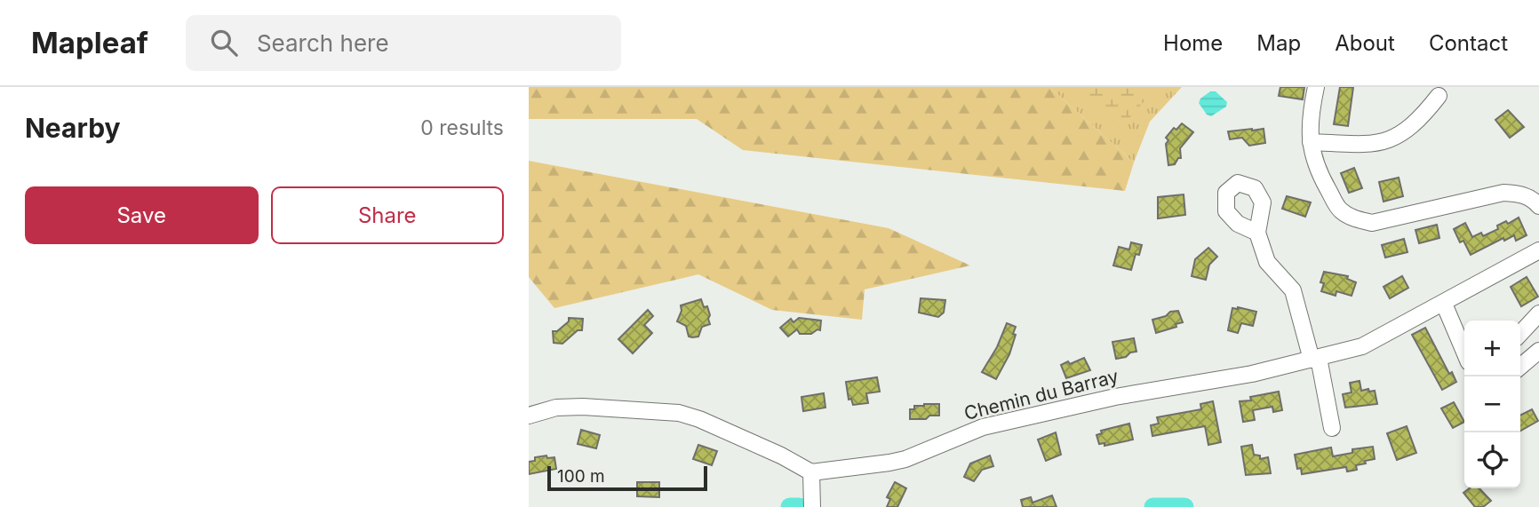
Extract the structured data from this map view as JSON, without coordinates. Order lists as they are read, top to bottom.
{
  "streets": {
    "street": ["Chemin du Barray"]
  },
  "scale_bar": "100 m",
  "page": {
    "header": "Mapleaf",
    "search": "Search here",
    "nav": [
      "Home",
      "Map",
      "About",
      "Contact"
    ],
    "heading": ["Nearby", "0 results"],
    "buttons": ["Save", "Share"],
    "map_buttons": ["+", "−"],
    "scale": "100 m"
  }
}
